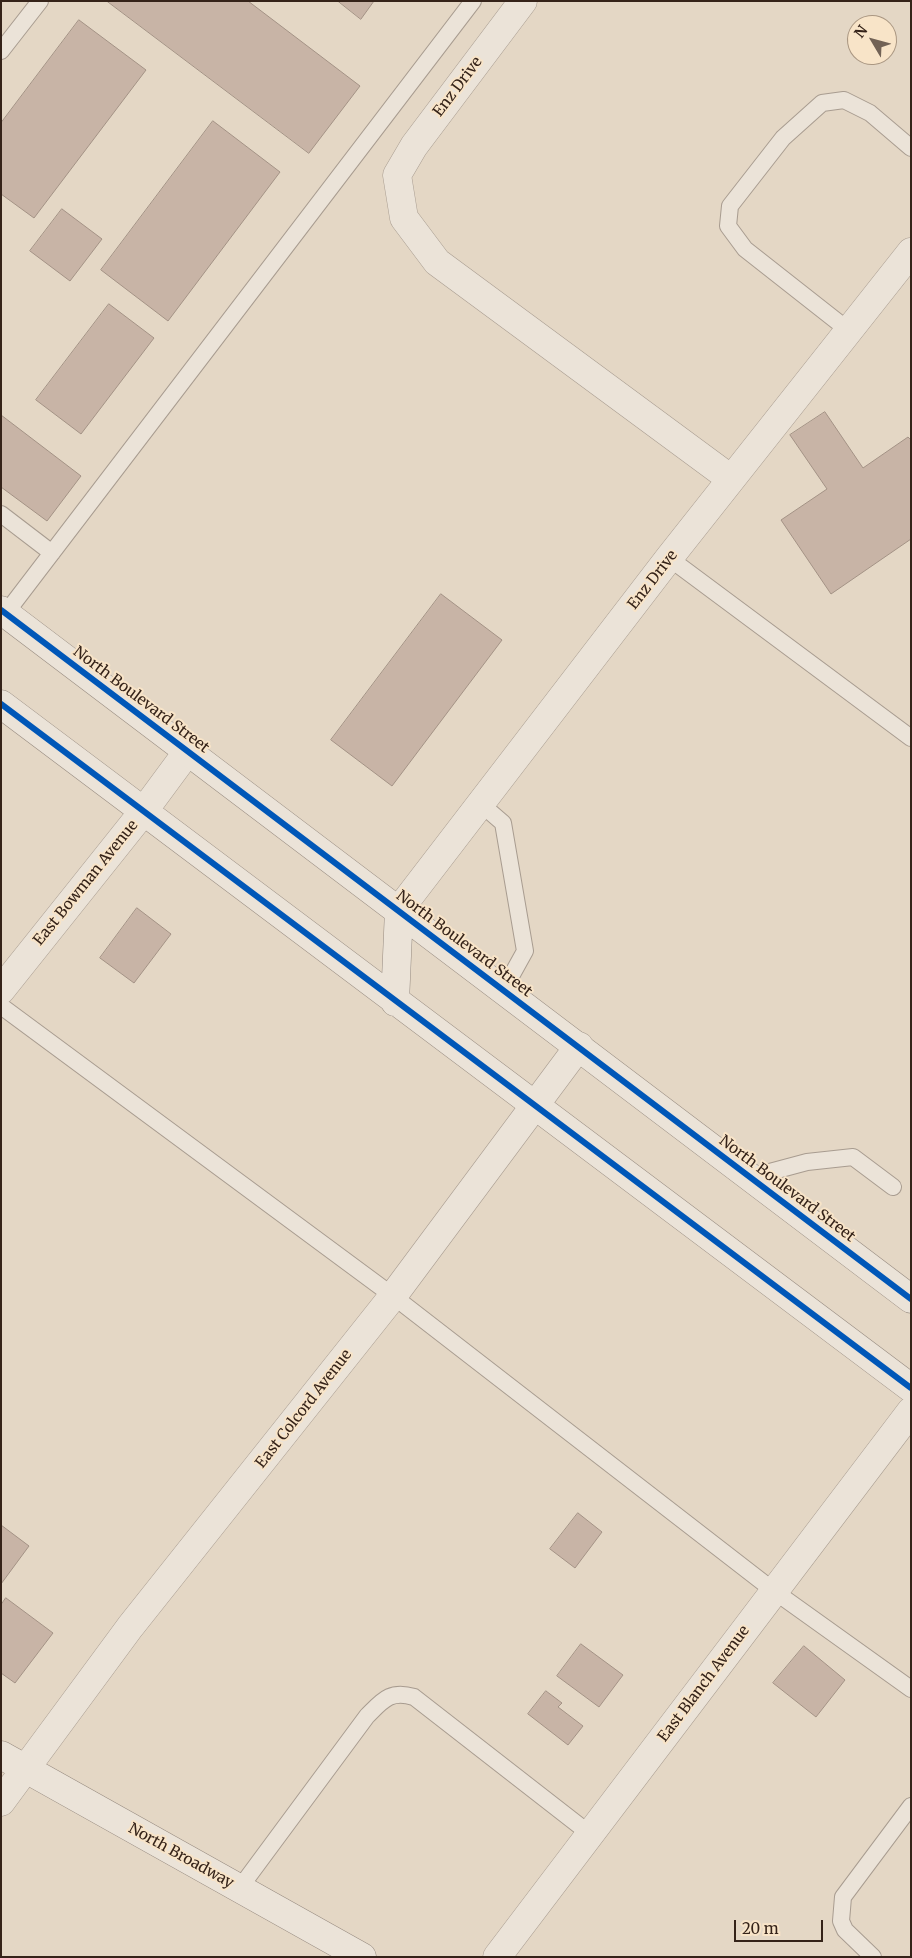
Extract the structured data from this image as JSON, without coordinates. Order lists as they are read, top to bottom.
{
  "streets": {
    "street": [
      "Enz Drive",
      "North Boulevard Street",
      "East Bowman Avenue",
      "East Colcord Avenue",
      "East Blanch Avenue",
      "North Broadway"
    ]
  },
  "crossings": [
    ["Enz Drive", "North Boulevard Street"],
    ["North Boulevard Street", "East Bowman Avenue"],
    ["North Boulevard Street", "East Colcord Avenue"],
    ["East Colcord Avenue", "North Broadway"]
  ],
  "scale_bar": "20 m",
  "north": "top left"
}
